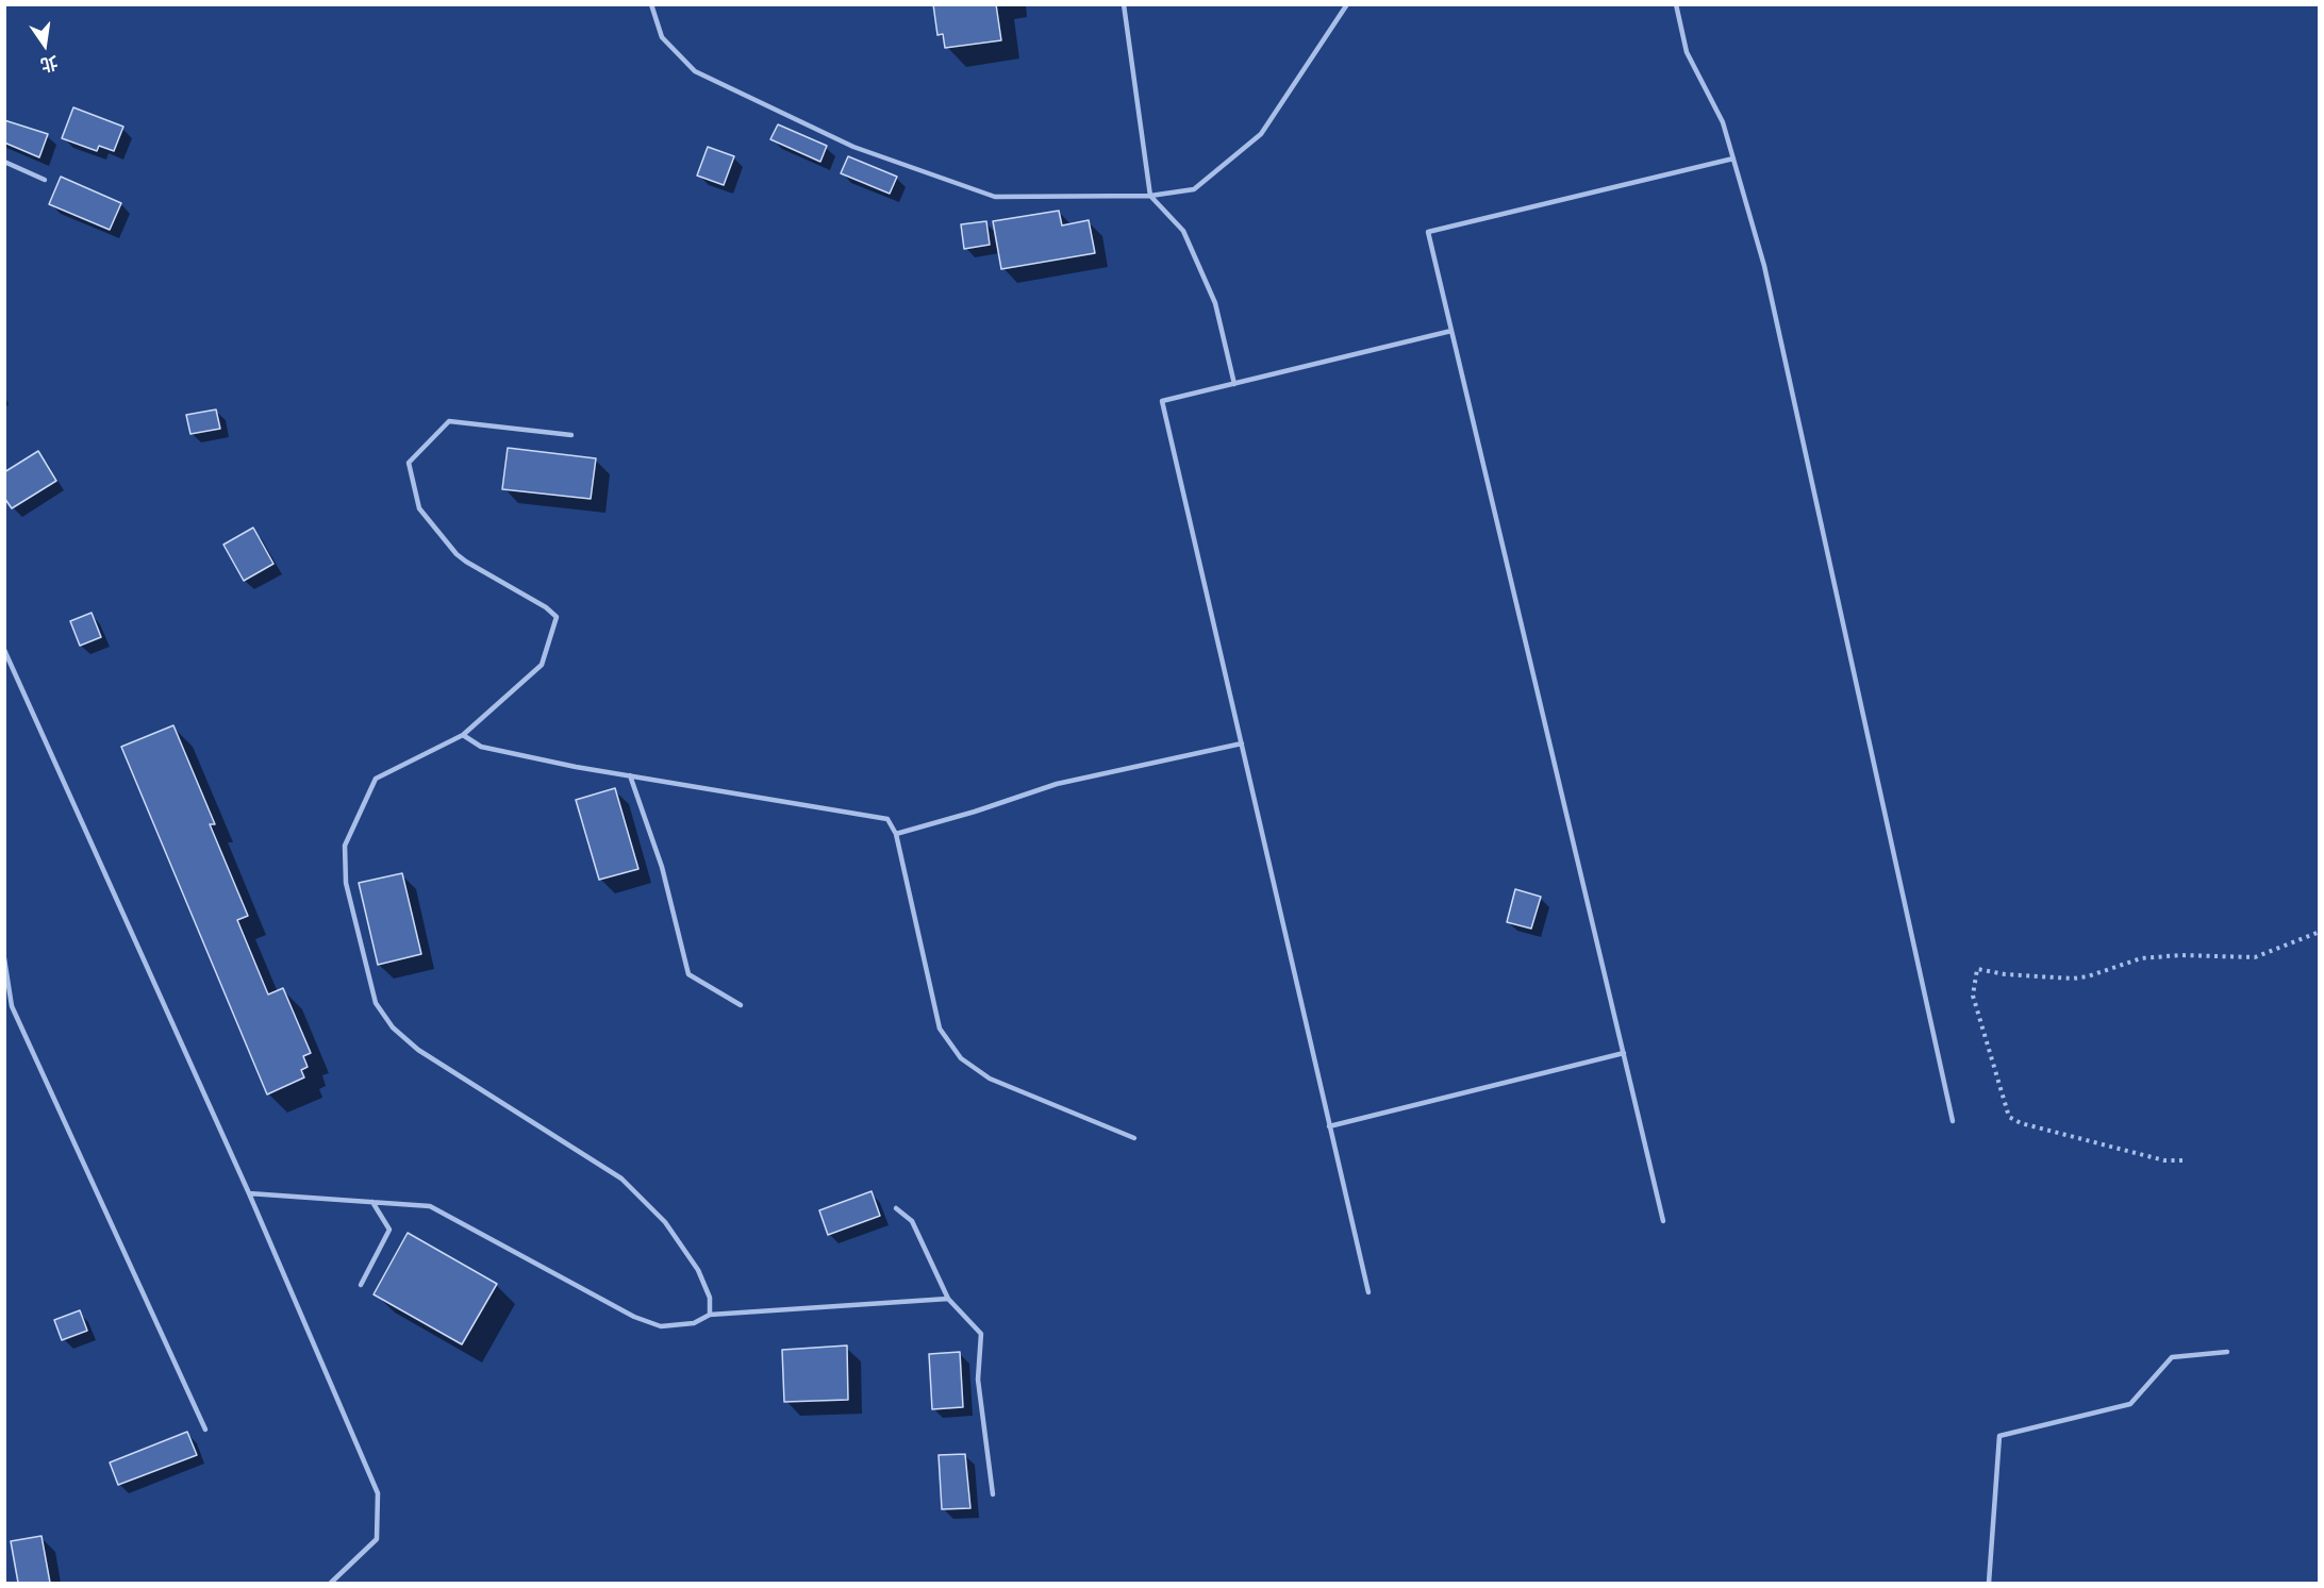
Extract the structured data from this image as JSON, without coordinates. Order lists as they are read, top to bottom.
{
  "north": "bottom"
}
